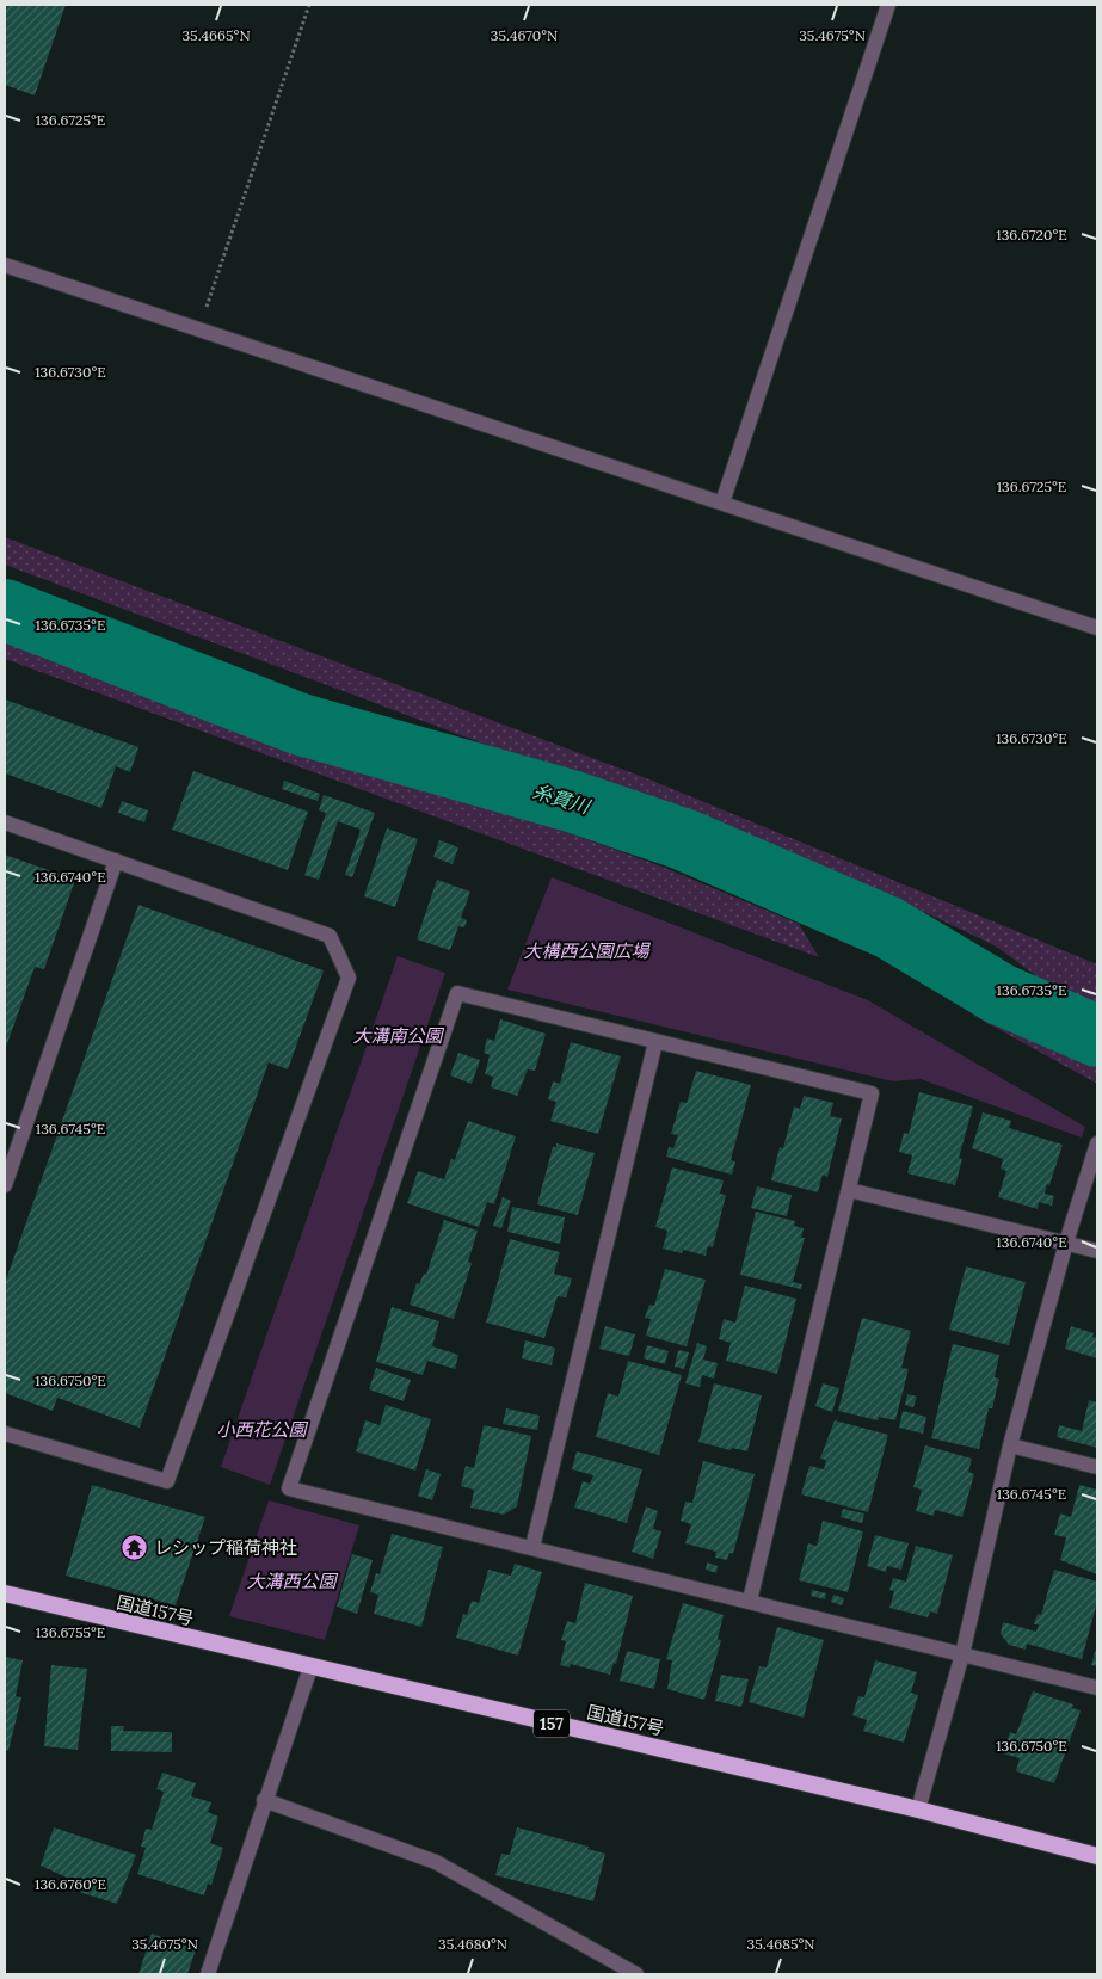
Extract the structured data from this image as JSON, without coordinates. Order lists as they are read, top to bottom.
{
  "streets": {
    "highway": ["国道157号", "157"]
  },
  "water": ["糸貫川"],
  "parks": [
    "大構西公園広場",
    "大溝南公園",
    "小西花公園",
    "大溝西公園"
  ],
  "places": {
    "temple": ["レシップ稲荷神社"]
  },
  "coordinates": [
    "35.4665°N",
    "35.4670°N",
    "35.4675°N",
    "136.6725°E",
    "136.6720°E",
    "136.6730°E",
    "136.6735°E",
    "136.6740°E",
    "136.6745°E",
    "136.6750°E",
    "136.6755°E",
    "136.6760°E",
    "35.4680°N",
    "35.4685°N"
  ]
}
